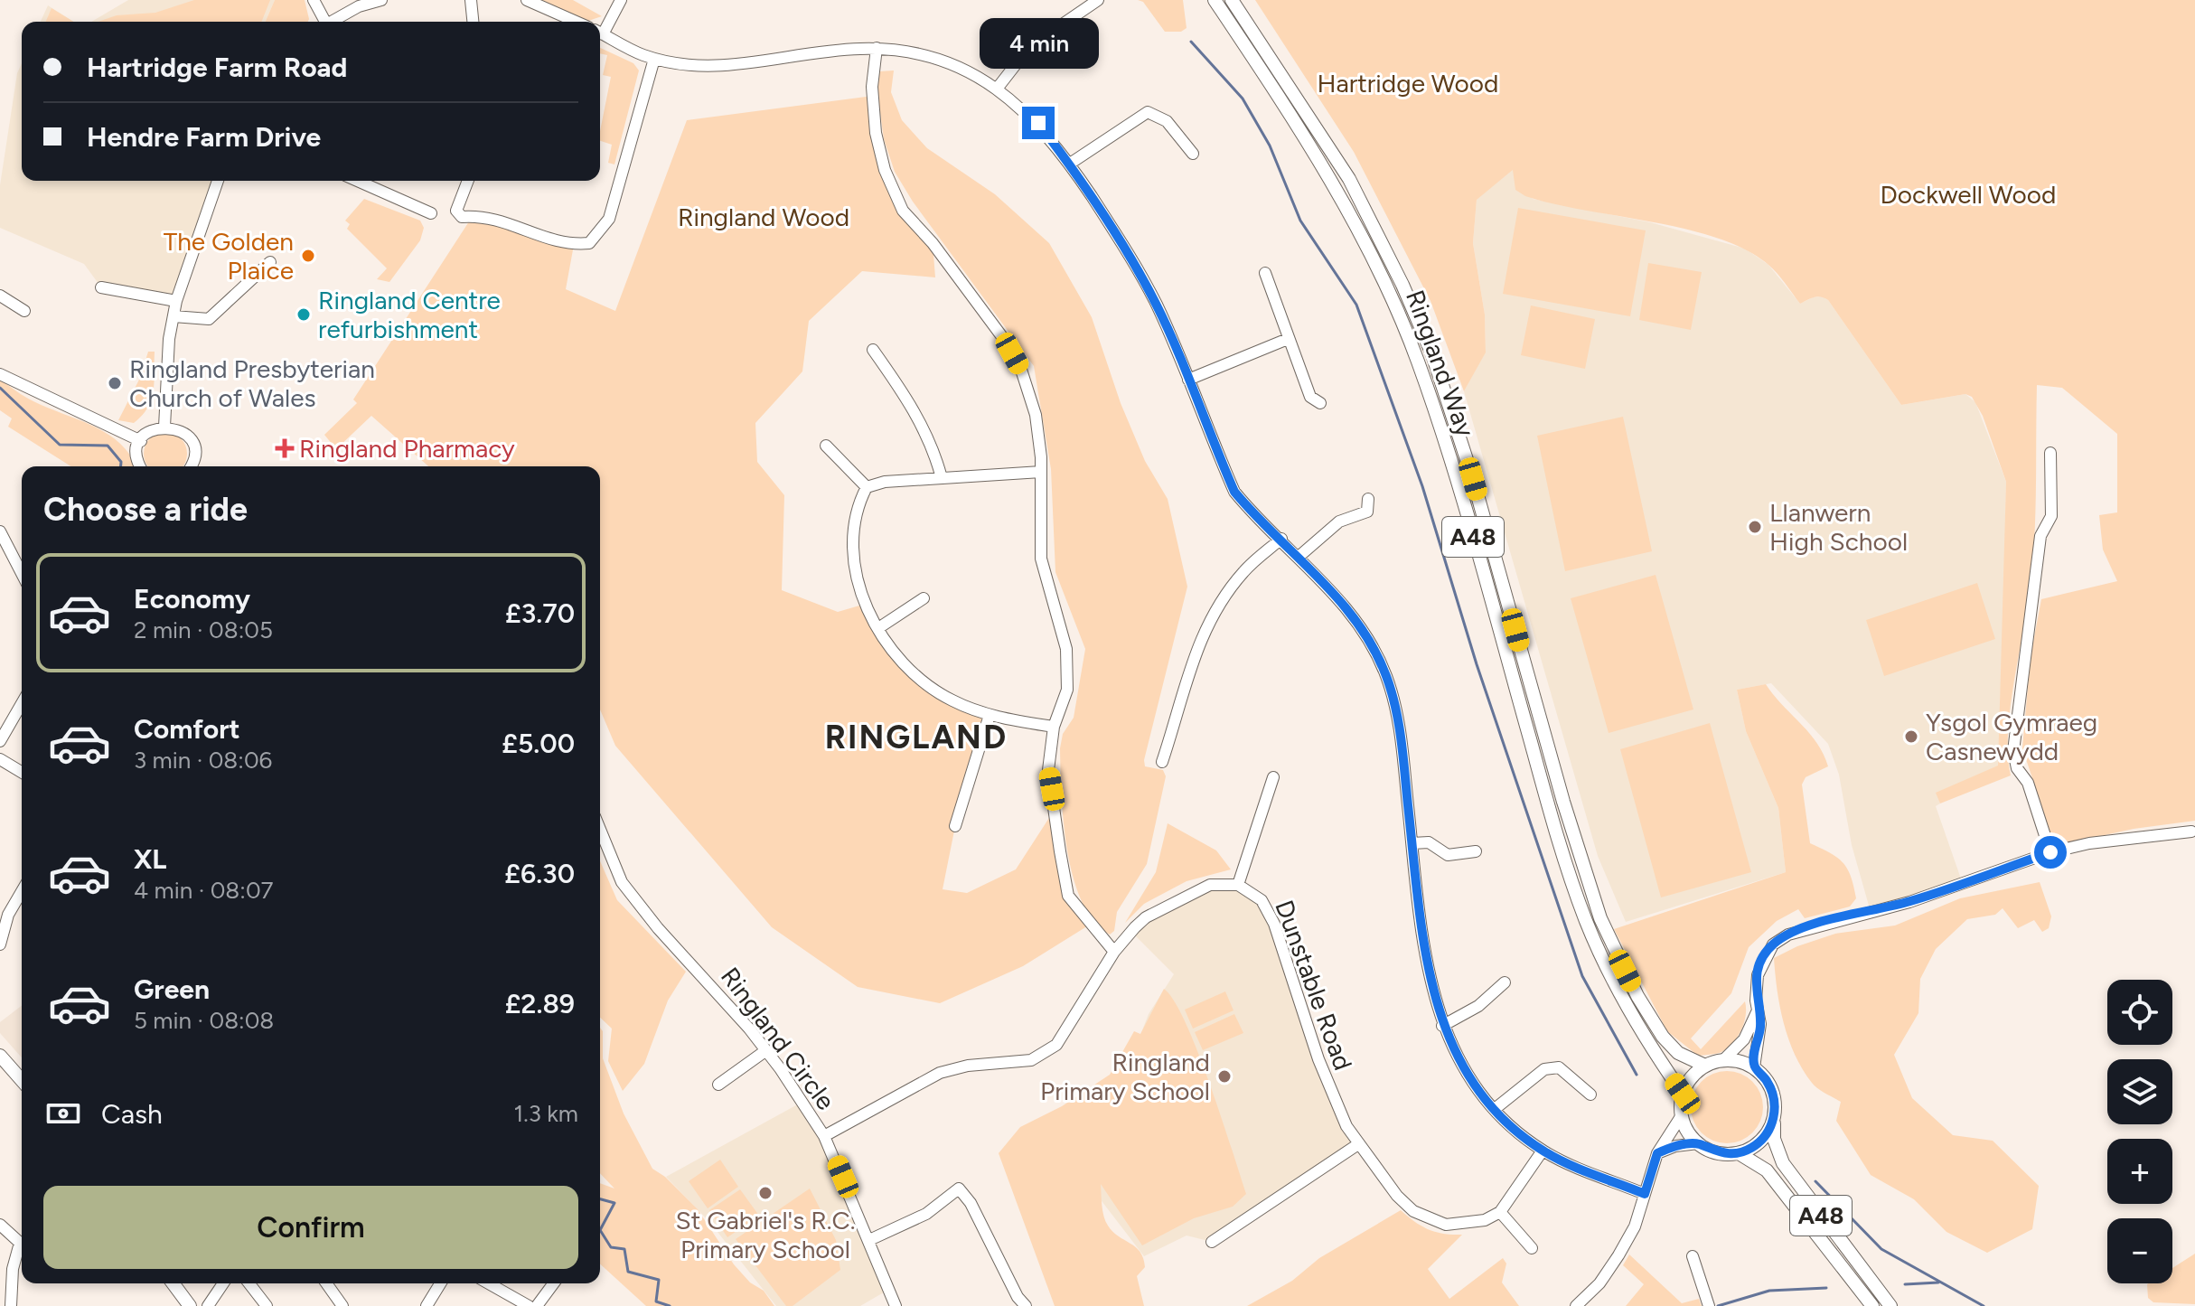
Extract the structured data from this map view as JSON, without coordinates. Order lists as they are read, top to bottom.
{
  "streets": {
    "main road": ["Ringland Way", "A48"],
    "street": ["Dunstable Road", "Ringland Circle"]
  },
  "crossings": [
    ["Ringland Way", "A48"]
  ],
  "districts": ["RINGLAND"],
  "parks": ["Hartridge Wood", "Dockwell Wood", "Ringland Wood"],
  "places": {
    "other": [
      "The Golden Plaice",
      "Ringland Centre refurbishment",
      "Ringland Presbyterian Church of Wales",
      "Llanwern High School",
      "Ysgol Gymraeg Casnewydd",
      "Ringland Primary School",
      "St Gabriel's R.C. Primary School"
    ],
    "health": ["Ringland Pharmacy"]
  },
  "page": {
    "bubble": "4 min",
    "banner": ["Hartridge Farm Road", "Hendre Farm Drive"],
    "heading": "Choose a ride",
    "list": [
      {
        "name": "Economy",
        "note": "2 min · 08:05",
        "value": "£3.70"
      },
      {
        "name": "Comfort",
        "note": "3 min · 08:06",
        "value": "£5.00"
      },
      {
        "name": "XL",
        "note": "4 min · 08:07",
        "value": "£6.30"
      },
      {
        "name": "Green",
        "note": "5 min · 08:08",
        "value": "£2.89"
      }
    ],
    "map_buttons": ["+", "−"],
    "pay": ["Cash", "1.3 km"],
    "buttons": "Confirm"
  }
}
